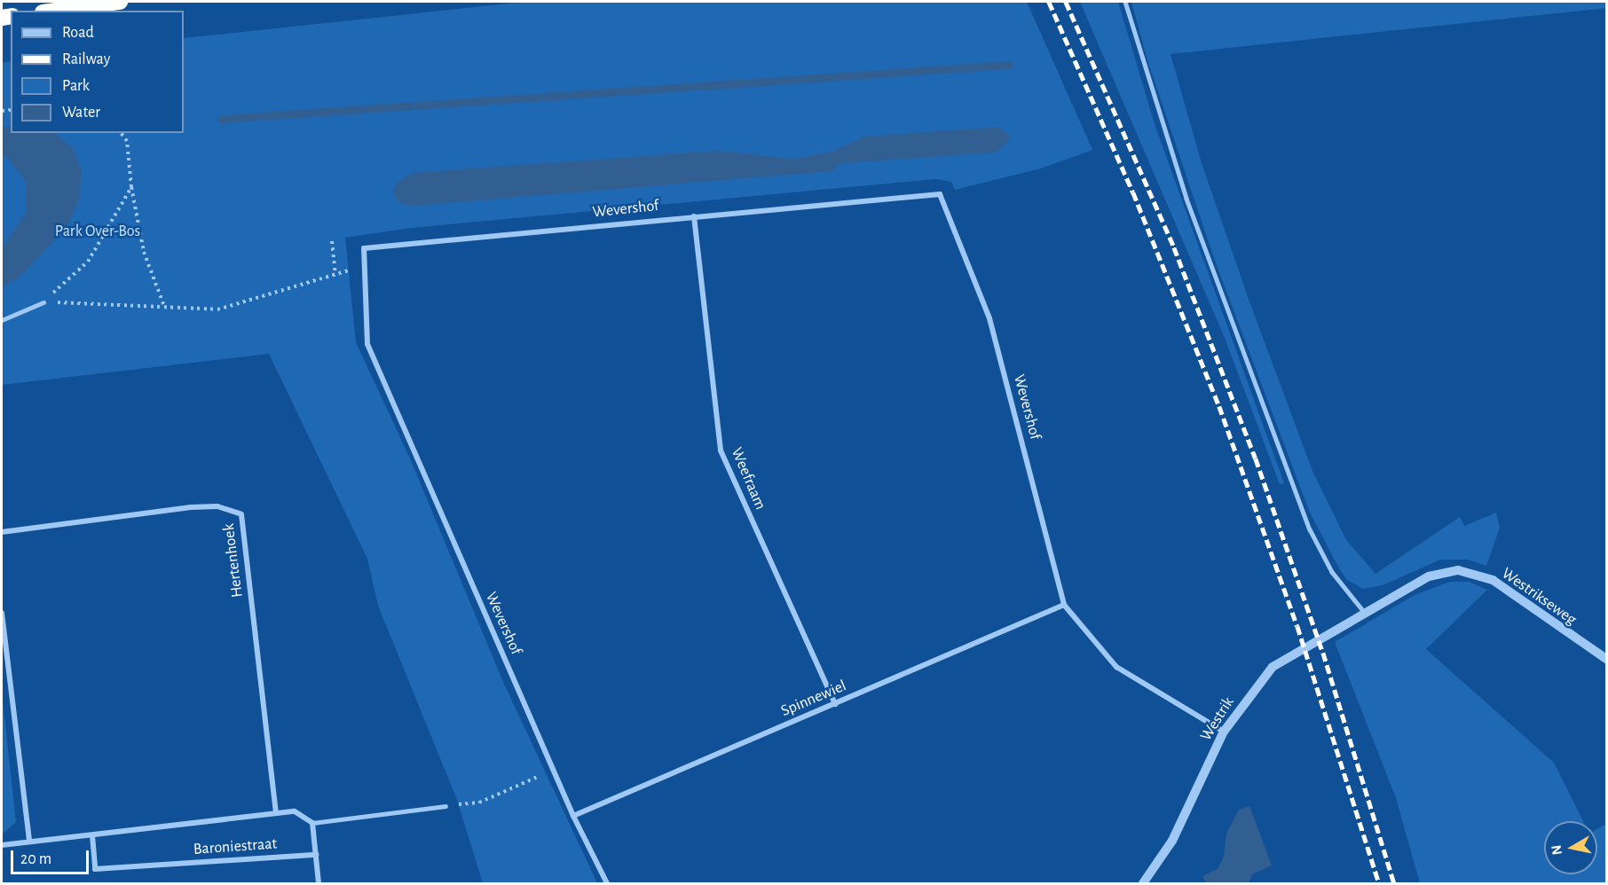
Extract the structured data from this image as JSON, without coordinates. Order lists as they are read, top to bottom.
{
  "streets": {
    "street": [
      "Wevershof",
      "Weefraam",
      "Hertenhoek",
      "Westrikseweg",
      "Spinnewiel",
      "Westrik",
      "Baroniestraat"
    ]
  },
  "crossings": [
    ["Wevershof", "Weefraam"],
    ["Wevershof", "Spinnewiel"],
    ["Wevershof", "Westrik"],
    ["Weefraam", "Spinnewiel"],
    ["Hertenhoek", "Baroniestraat"],
    ["Westrikseweg", "Westrik"]
  ],
  "parks": ["Park Over-Bos"],
  "legend": [
    "Road",
    "Railway",
    "Park",
    "Water"
  ],
  "scale_bar": "20 m",
  "north": "left"
}
